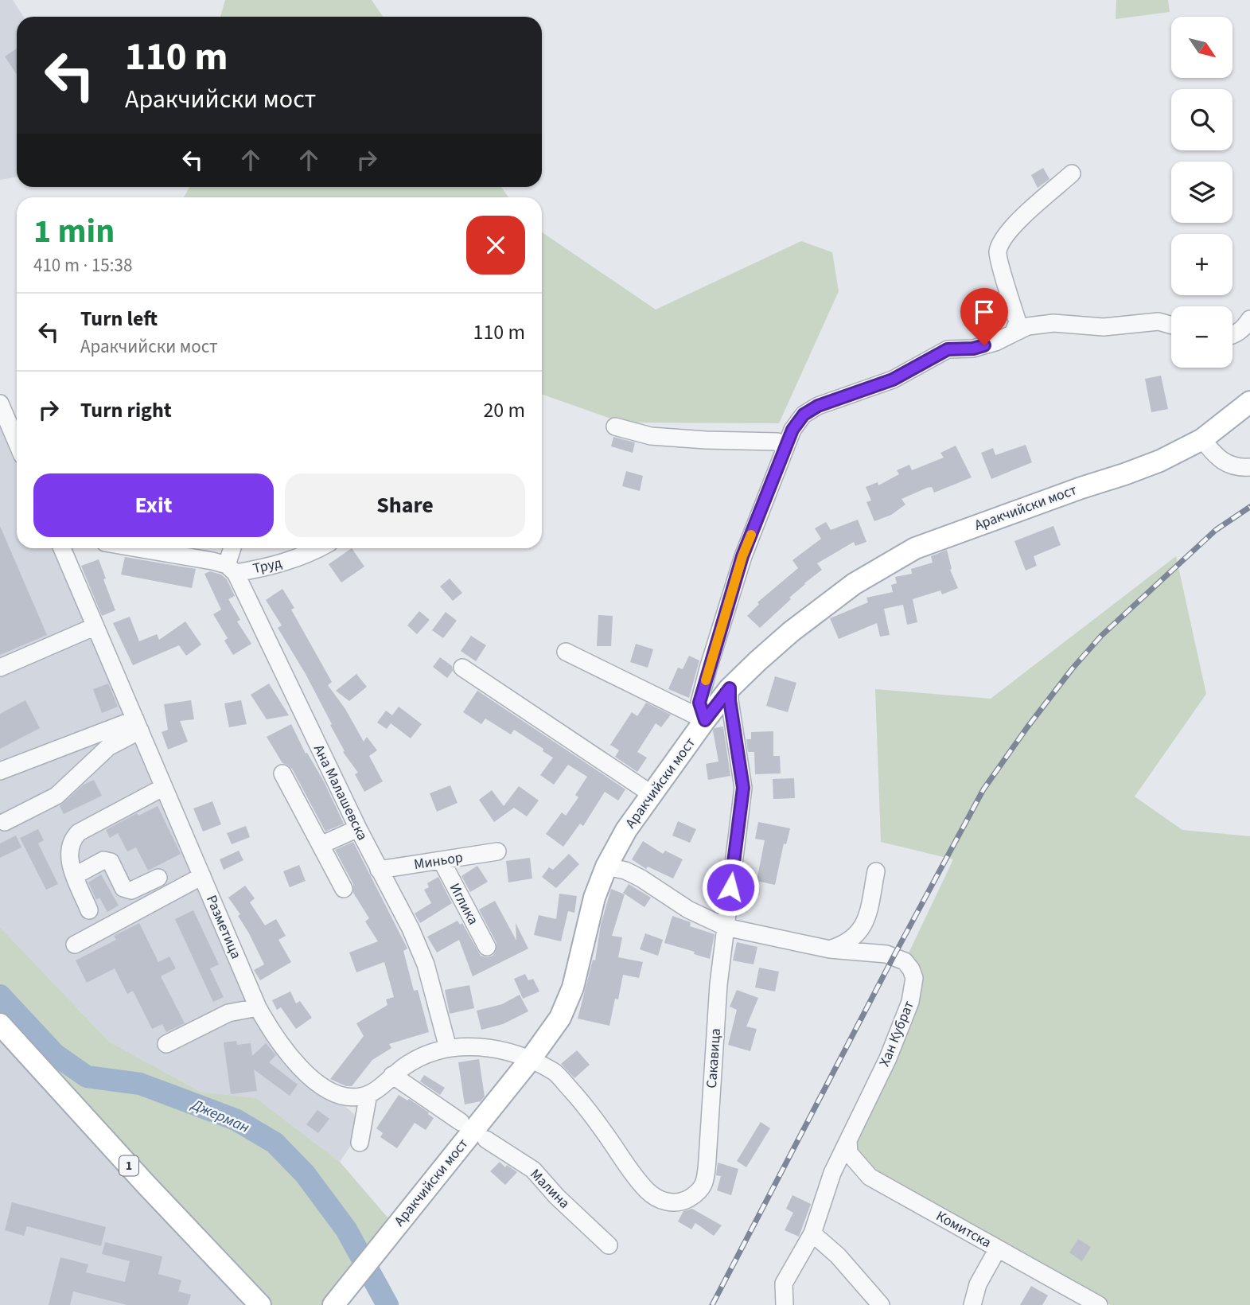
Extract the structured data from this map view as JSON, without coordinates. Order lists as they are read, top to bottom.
{
  "streets": {
    "main road": ["Аракчийски мост", "1"],
    "street": [
      "Труд",
      "Ана Малашевска",
      "Миньор",
      "Иглика",
      "Разметица",
      "Хан Кубрат",
      "Сакавица",
      "Малина",
      "Комитска"
    ]
  },
  "crossings": [
    ["Аракчийски мост", "Хан Кубрат"],
    ["Аракчийски мост", "Сакавица"],
    ["Труд", "Ана Малашевска"],
    ["Ана Малашевска", "Миньор"],
    ["Миньор", "Иглика"],
    ["Хан Кубрат", "Сакавица"],
    ["Хан Кубрат", "Комитска"]
  ],
  "water": ["Джерман"],
  "north": "bottom right",
  "page": {
    "map_buttons": ["+", "−"],
    "turn": ["110 m", "Аракчийски мост"],
    "heading": ["1 min", "410 m · 15:38"],
    "list": [
      {
        "name": "Turn left",
        "note": "Аракчийски мост",
        "value": "110 m"
      },
      {
        "name": "Turn right",
        "value": "20 m"
      }
    ],
    "buttons": ["Exit", "Share"]
  }
}
